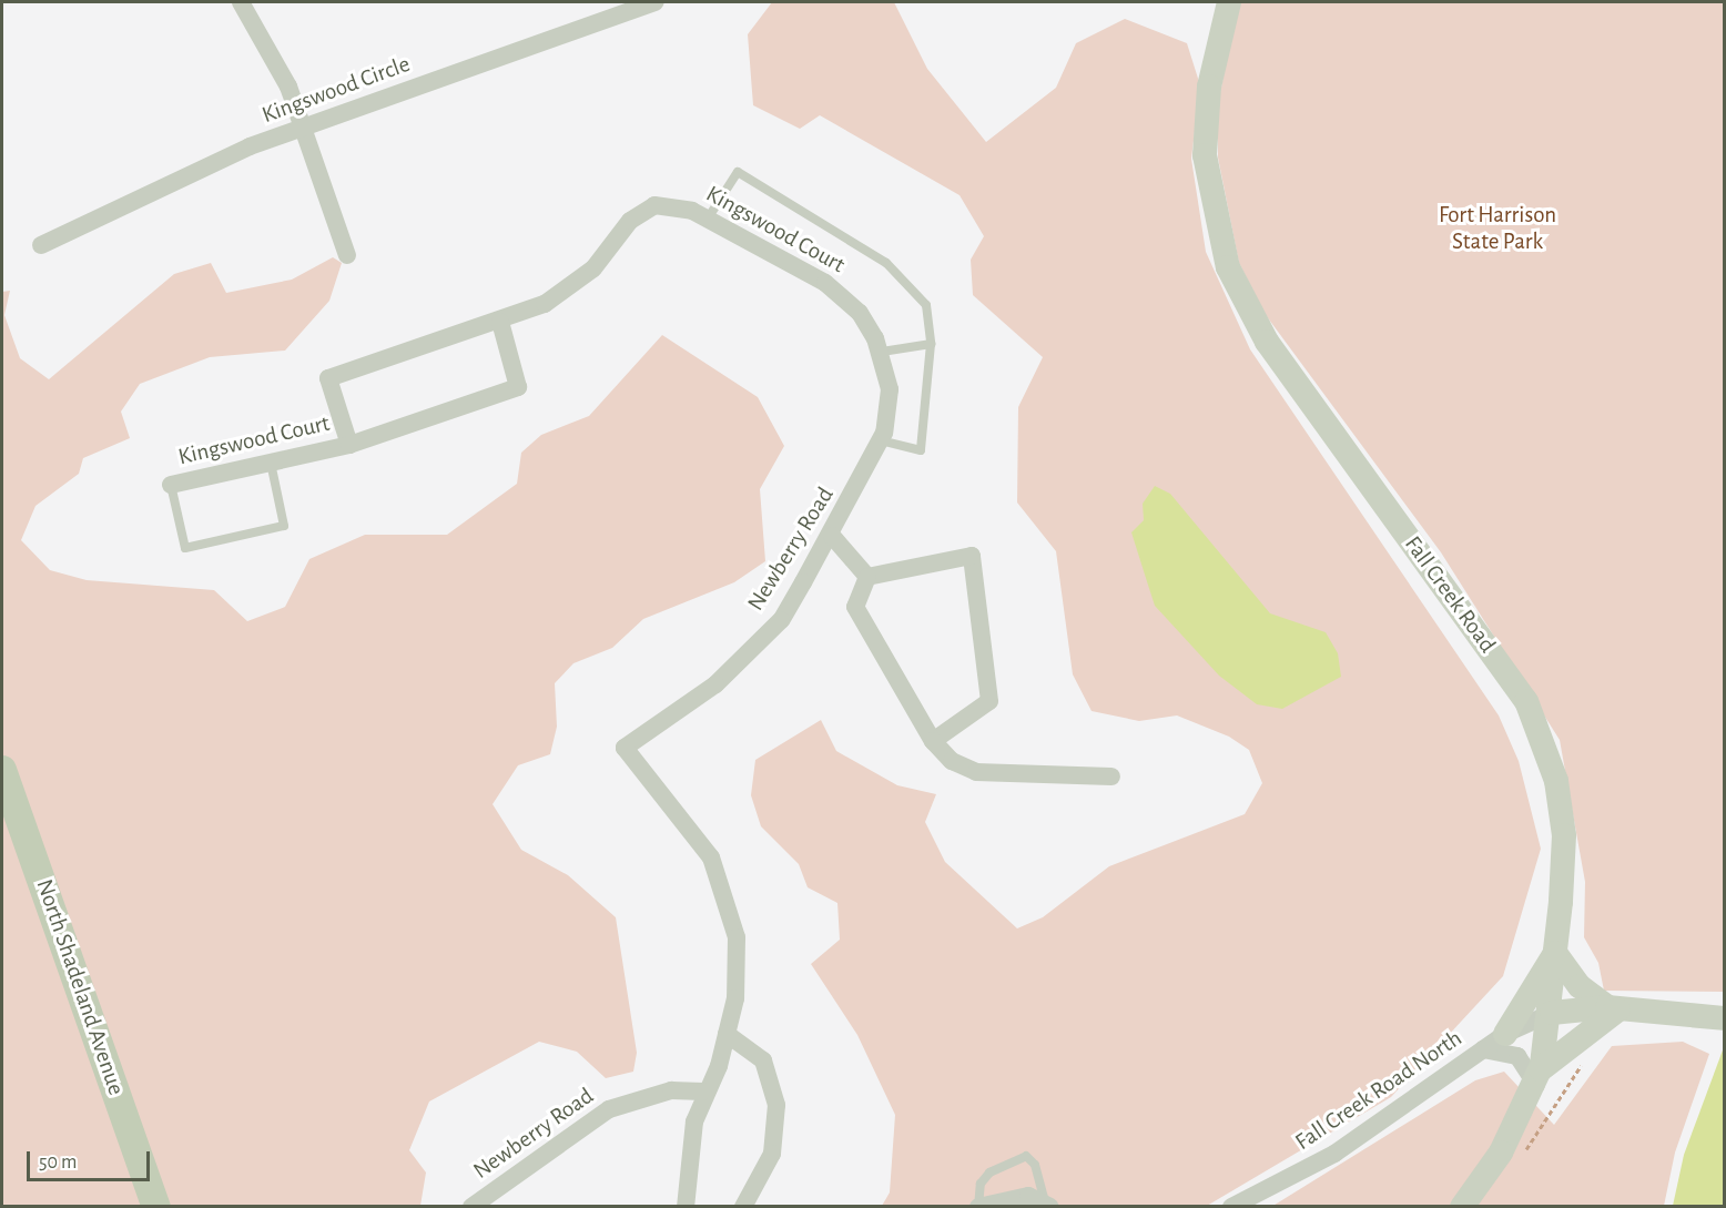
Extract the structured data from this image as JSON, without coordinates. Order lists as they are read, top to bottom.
{
  "streets": {
    "main road": ["Fall Creek Road", "North Shadeland Avenue"],
    "street": [
      "Kingswood Circle",
      "Kingswood Court",
      "Newberry Road",
      "Fall Creek Road North"
    ]
  },
  "crossings": [
    ["Kingswood Court", "Newberry Road"],
    ["Fall Creek Road", "Fall Creek Road North"]
  ],
  "parks": ["Fort Harrison State Park"],
  "scale_bar": "50 m"
}
